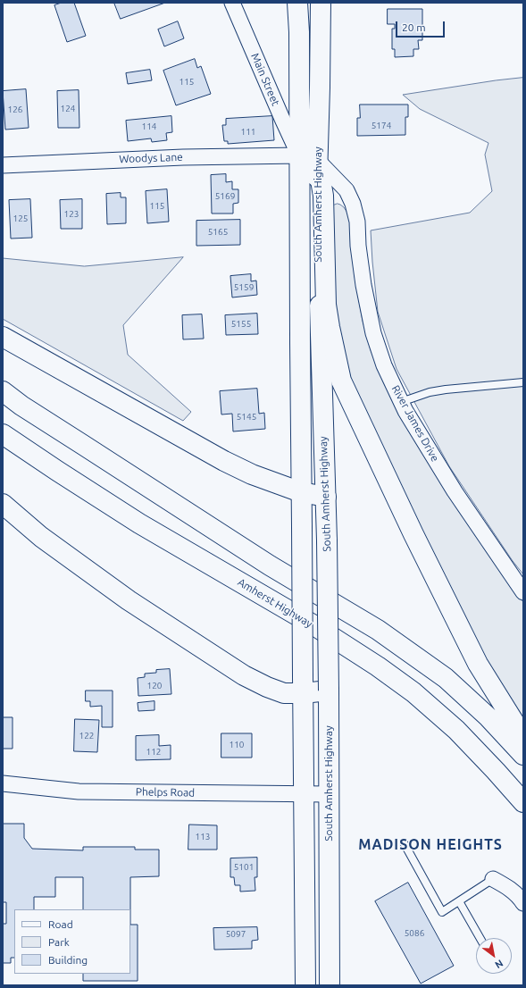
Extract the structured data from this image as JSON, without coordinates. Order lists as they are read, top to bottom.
{
  "streets": {
    "main road": ["South Amherst Highway", "Amherst Highway"],
    "street": [
      "Main Street",
      "Woodys Lane",
      "River James Drive",
      "Phelps Road"
    ]
  },
  "crossings": [
    ["Main Street", "Woodys Lane"],
    ["Main Street", "South Amherst Highway"],
    ["Main Street", "River James Drive"],
    ["Woodys Lane", "South Amherst Highway"],
    ["Woodys Lane", "River James Drive"],
    ["South Amherst Highway", "River James Drive"],
    ["South Amherst Highway", "Phelps Road"]
  ],
  "districts": ["MADISON HEIGHTS"],
  "house_numbers": [
    "115",
    "124",
    "126",
    "5174",
    "114",
    "111",
    "5169",
    "115",
    "123",
    "125",
    "5165",
    "5159",
    "5155",
    "5145",
    "120",
    "122",
    "110",
    "112",
    "113",
    "5101",
    "5086",
    "5097"
  ],
  "legend": ["Road", "Park", "Building"],
  "scale_bar": "20 m",
  "north": "bottom right"
}
